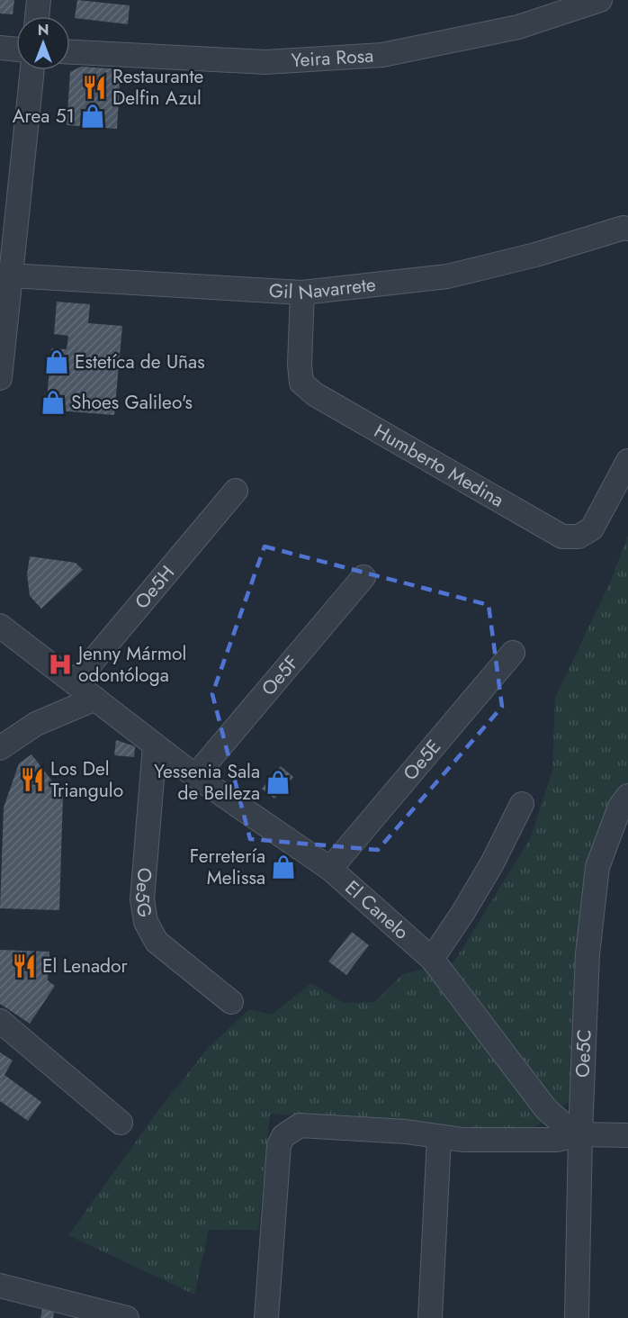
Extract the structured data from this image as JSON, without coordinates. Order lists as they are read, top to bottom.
{
  "streets": {
    "street": [
      "Yeira Rosa",
      "Gil Navarrete",
      "Humberto Medina",
      "Oe5H",
      "Oe5F",
      "Oe5E",
      "Oe5G",
      "El Canelo",
      "Oe5C"
    ]
  },
  "crossings": [
    ["Gil Navarrete", "Humberto Medina"],
    ["Oe5H", "El Canelo"],
    ["Oe5F", "El Canelo"],
    ["Oe5E", "El Canelo"],
    ["Oe5G", "El Canelo"],
    ["El Canelo", "Oe5C"]
  ],
  "places": {
    "restaurant": ["Restaurante Delfin Azul", "Los Del Triangulo", "El Lenador"],
    "shop": [
      "Area 51",
      "Estetíca de Uñas",
      "Shoes Galileo's",
      "Yessenia Sala de Belleza",
      "Ferretería Melissa"
    ],
    "hospital": ["Jenny Mármol odontóloga"]
  },
  "north": "top"
}
